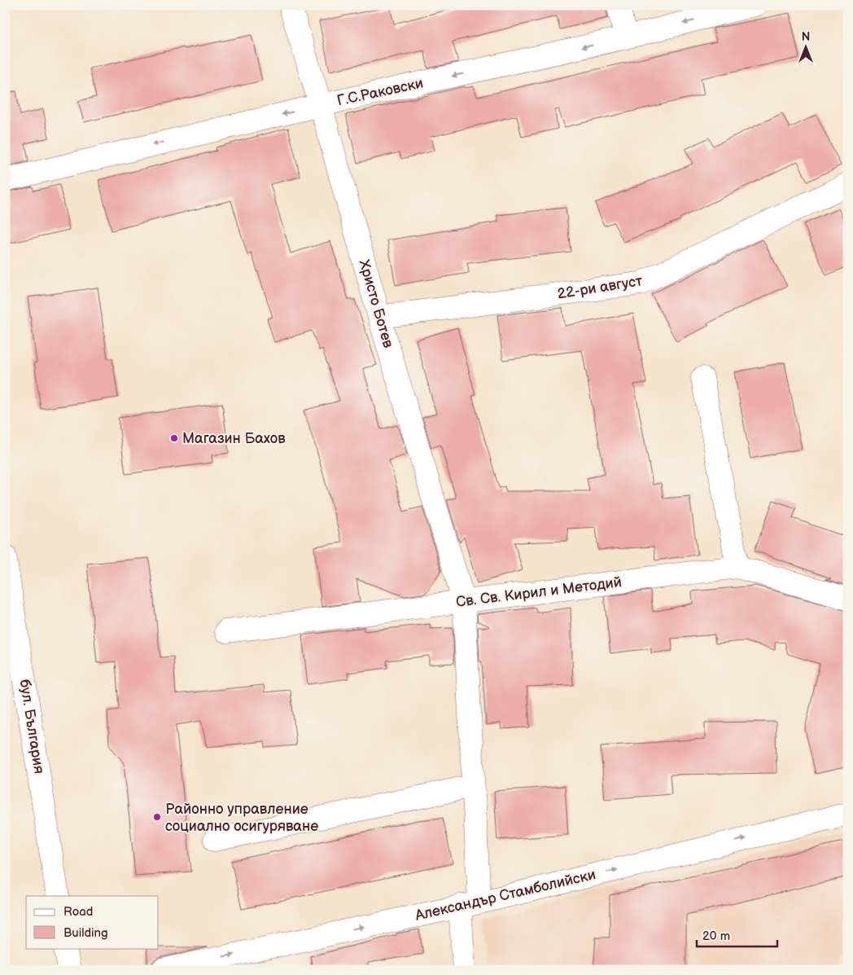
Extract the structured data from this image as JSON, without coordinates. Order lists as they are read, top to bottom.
{
  "streets": {
    "street": [
      "Г.С.Раковски",
      "22-ри август",
      "Христо Ботев",
      "Св. Св. Кирил и Методий",
      "бул. България",
      "Александър Стамболийски"
    ]
  },
  "crossings": [
    ["Г.С.Раковски", "Христо Ботев"],
    ["22-ри август", "Христо Ботев"],
    ["Христо Ботев", "Св. Св. Кирил и Методий"],
    ["Христо Ботев", "Александър Стамболийски"]
  ],
  "one_way": ["Г.С.Раковски"],
  "places": ["Магазин Бахов", "Районно управление социално осигуряване"],
  "legend": ["Road", "Building"],
  "scale_bar": "20 m",
  "north": "top"
}
